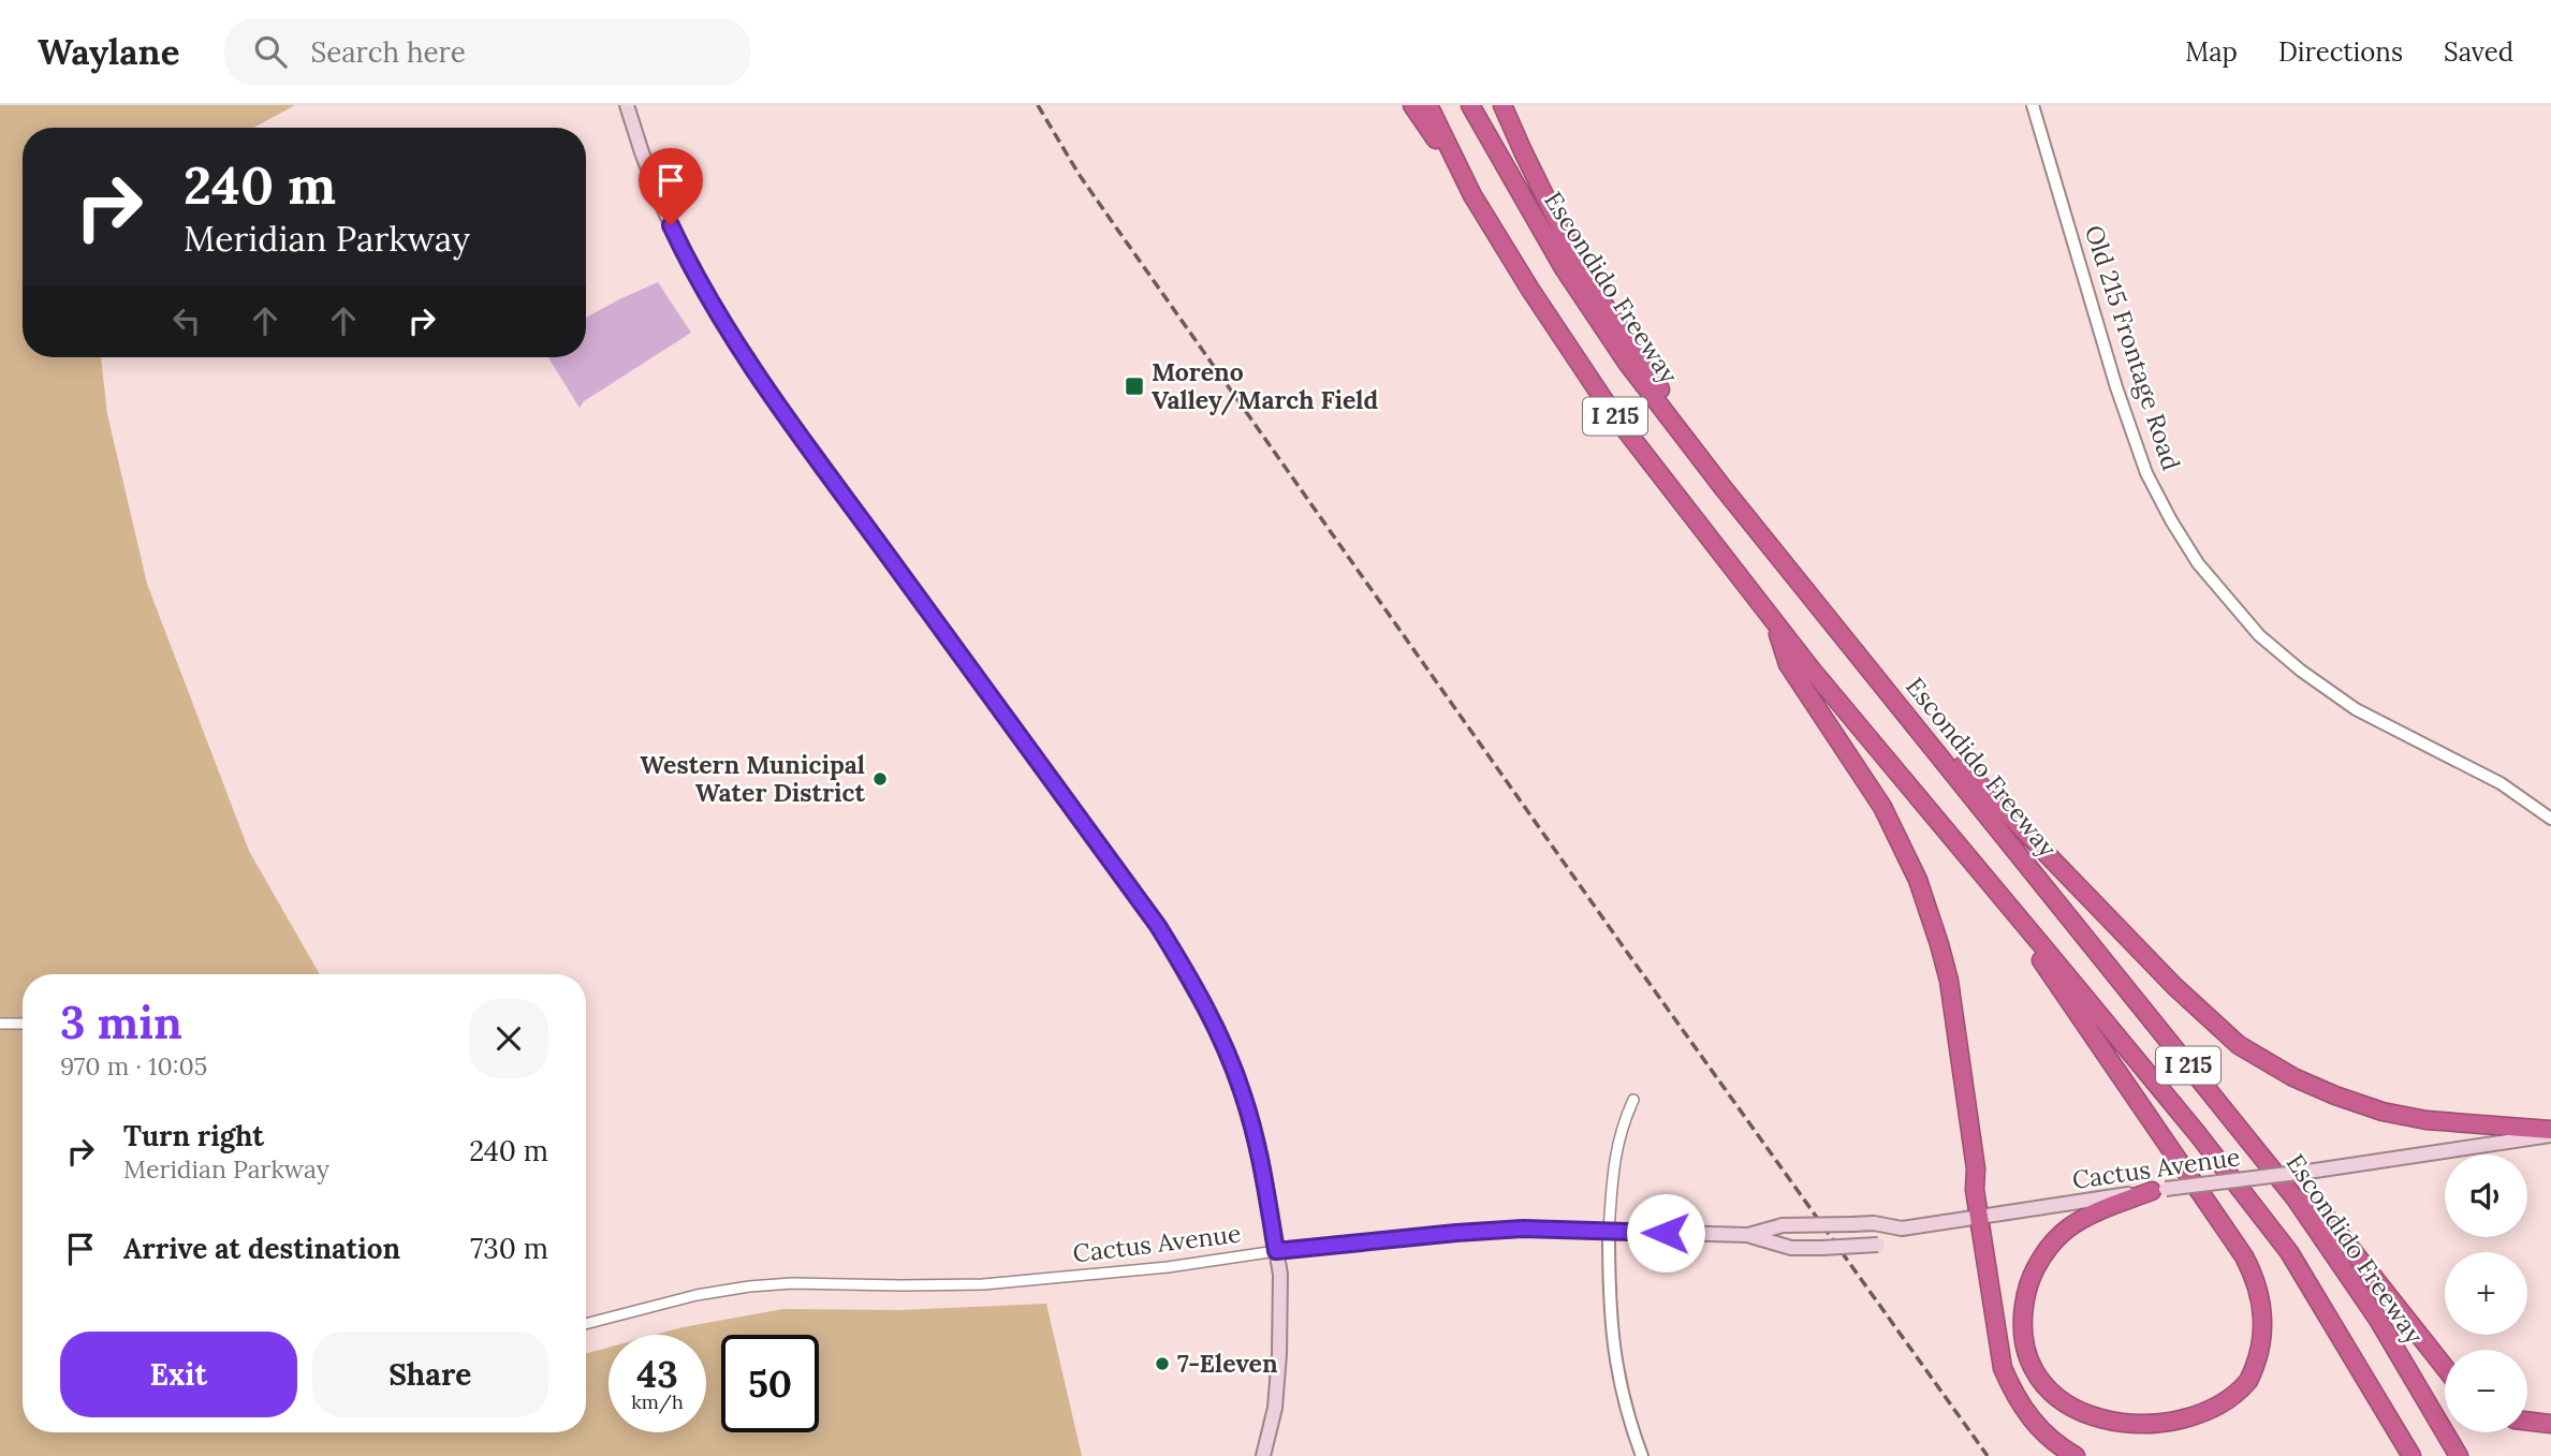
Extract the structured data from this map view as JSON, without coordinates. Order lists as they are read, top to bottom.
{
  "streets": {
    "highway": ["Escondido Freeway", "I 215"],
    "main road": ["Cactus Avenue"],
    "street": ["Old 215 Frontage Road"]
  },
  "places": {
    "transit": ["Moreno Valley/March Field"],
    "other": ["Western Municipal Water District", "7-Eleven"]
  },
  "page": {
    "header": "Waylane",
    "search": "Search here",
    "nav": ["Map", "Directions", "Saved"],
    "turn": ["240 m", "Meridian Parkway"],
    "heading": ["3 min", "970 m · 10:05"],
    "list": [
      {
        "name": "Turn right",
        "note": "Meridian Parkway",
        "value": "240 m"
      },
      {
        "name": "Arrive at destination",
        "value": "730 m"
      }
    ],
    "map_buttons": ["+", "−"],
    "buttons": ["Exit", "Share"],
    "speed": "43 km/h",
    "limit": "50"
  }
}
